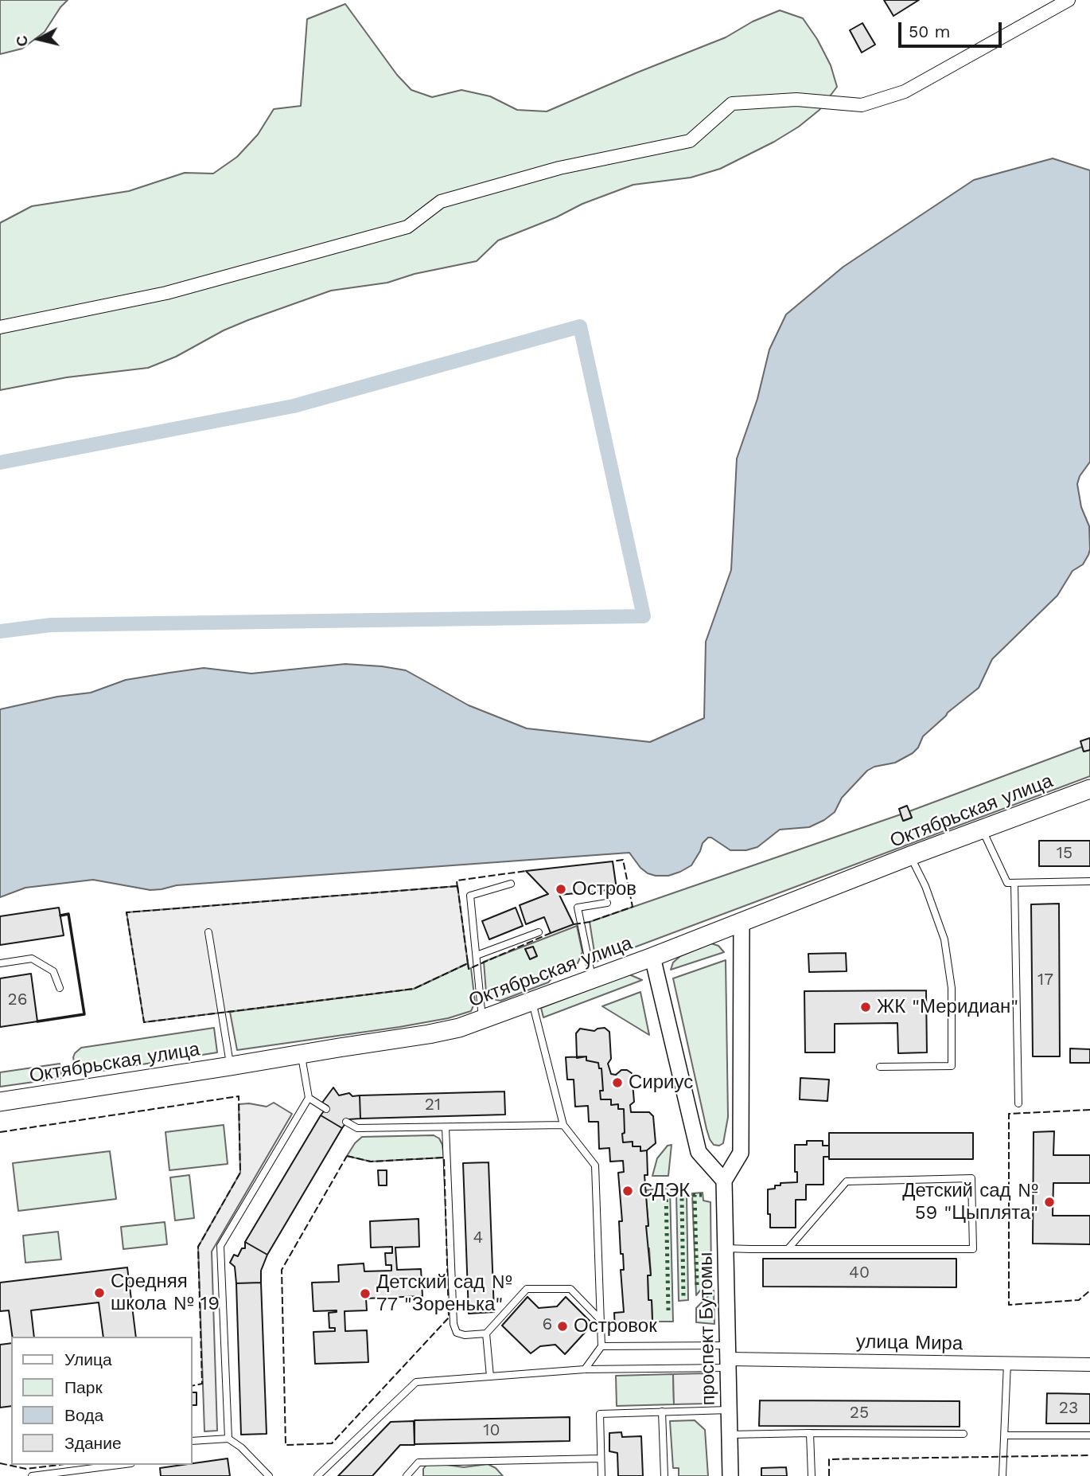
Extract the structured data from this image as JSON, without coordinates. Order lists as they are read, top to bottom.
{
  "streets": {
    "main road": ["Октябрьская улица"],
    "street": ["проспект Бутомы", "улица Мира"]
  },
  "crossings": [
    ["проспект Бутомы", "улица Мира"]
  ],
  "places": [
    "Остров",
    "ЖК \"Меридиан\"",
    "Сириус",
    "СДЭК",
    "Детский сад № 59 \"Цыплята\"",
    "Средняя школа № 19",
    "Детский сад № 77 \"Зоренька\"",
    "Островок"
  ],
  "house_numbers": [
    "15",
    "17",
    "26",
    "21",
    "4",
    "40",
    "6",
    "23",
    "25",
    "10"
  ],
  "legend": [
    "Улица",
    "Парк",
    "Вода",
    "Здание"
  ],
  "scale_bar": "50 m",
  "north": "left"
}
